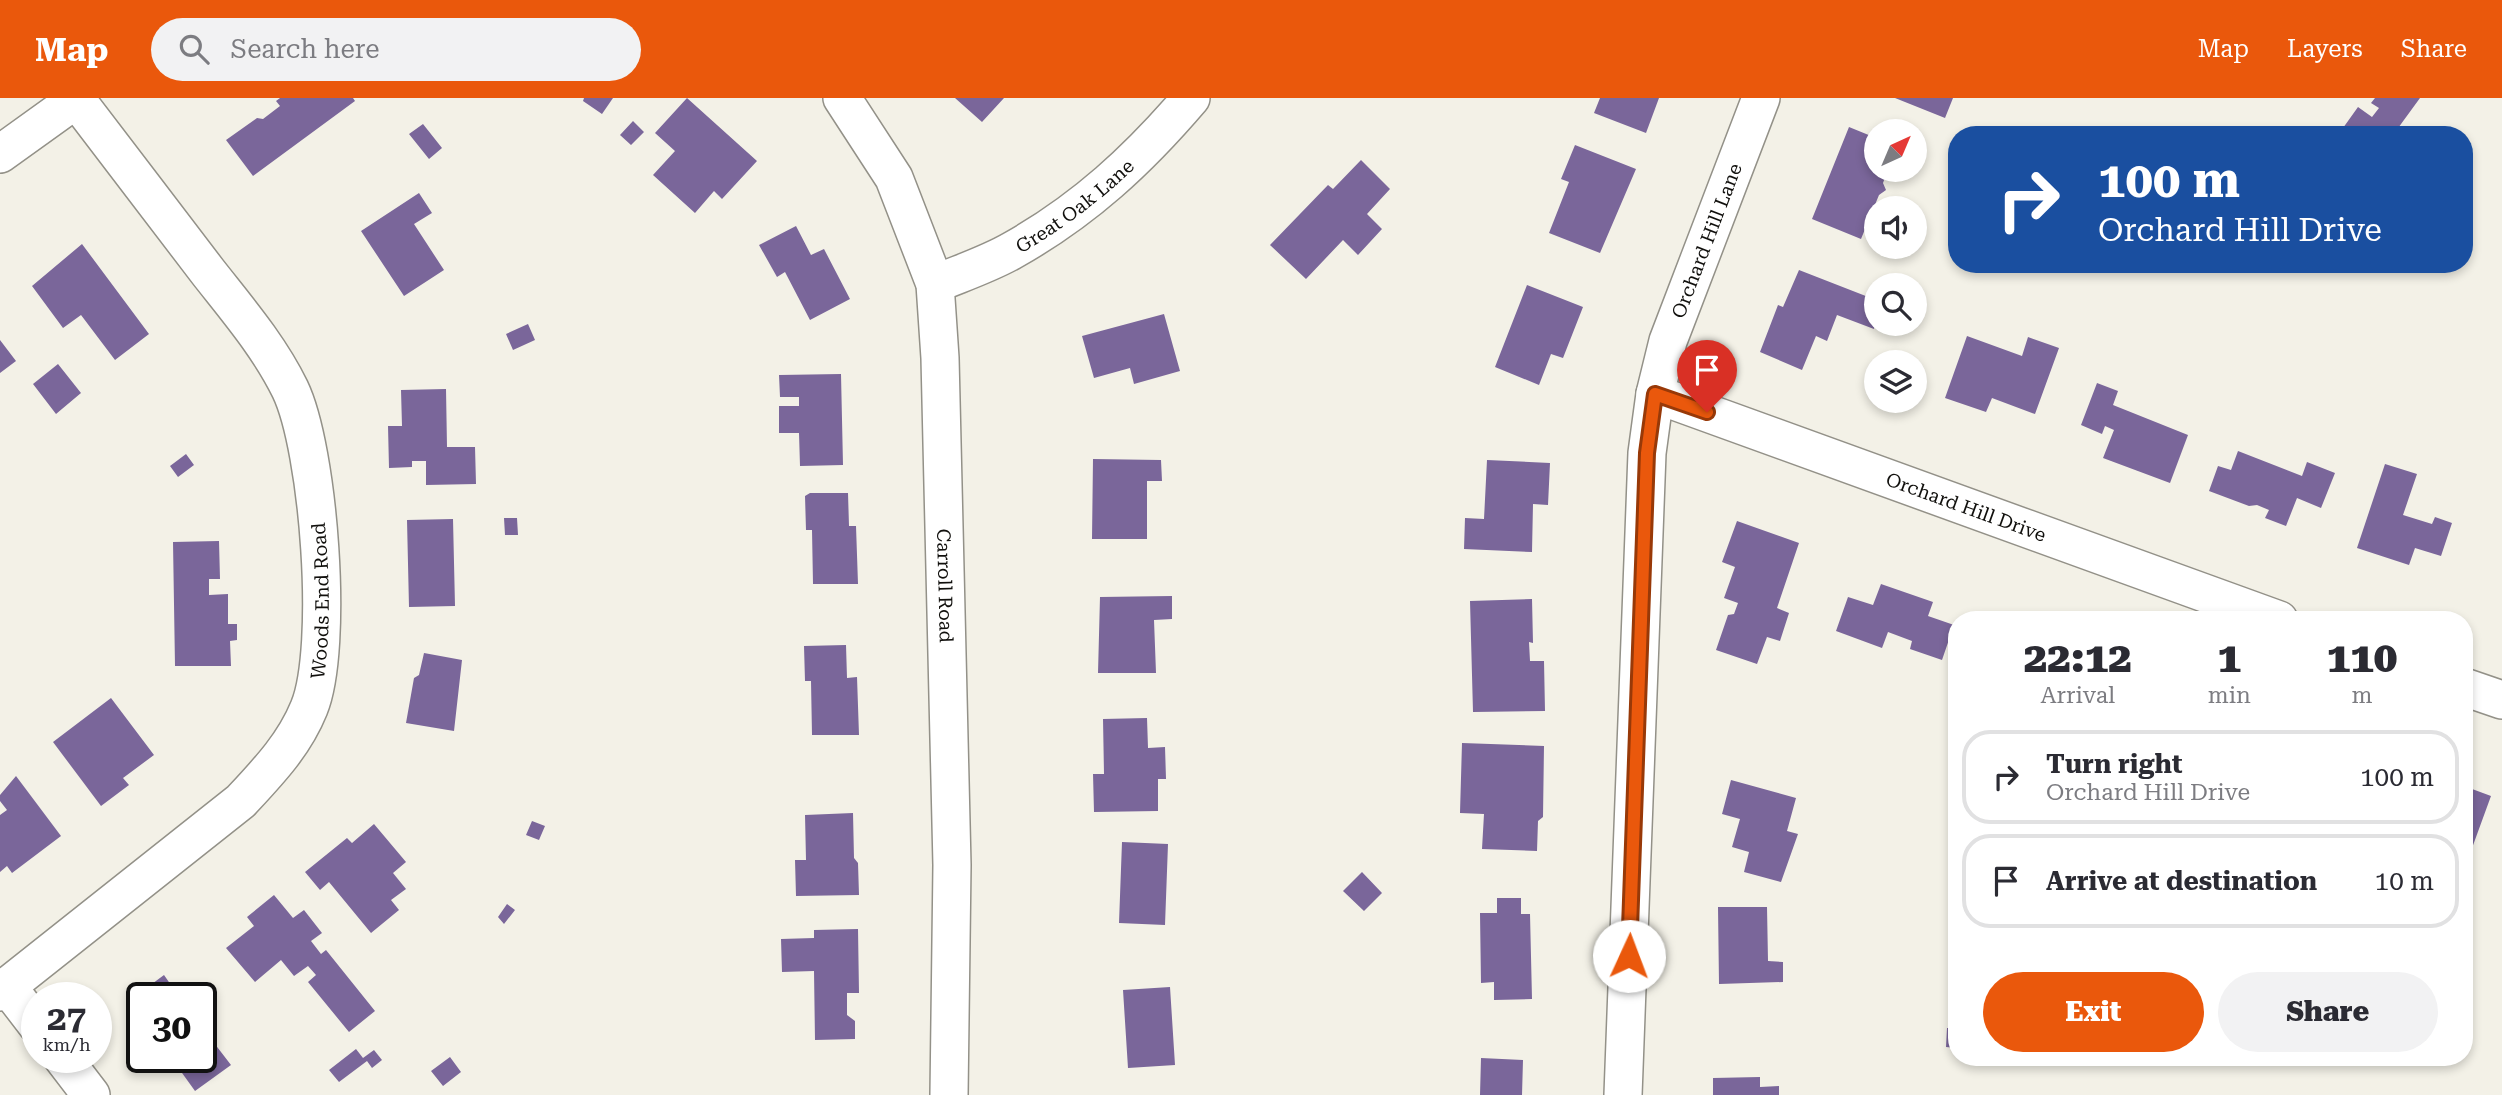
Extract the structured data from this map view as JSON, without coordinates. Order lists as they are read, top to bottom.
{
  "streets": {
    "street": [
      "Great Oak Lane",
      "Orchard Hill Lane",
      "Orchard Hill Drive",
      "Carroll Road",
      "Woods End Road"
    ]
  },
  "crossings": [
    ["Great Oak Lane", "Carroll Road"],
    ["Orchard Hill Lane", "Orchard Hill Drive"]
  ],
  "north": "top right",
  "page": {
    "header": "Map",
    "search": "Search here",
    "nav": ["Map", "Layers", "Share"],
    "turn": ["100 m", "Orchard Hill Drive"],
    "eta": [
      "22:12",
      "Arrival",
      "1",
      "min",
      "110",
      "m"
    ],
    "list": [
      {
        "name": "Turn right",
        "note": "Orchard Hill Drive",
        "value": "100 m"
      },
      {
        "name": "Arrive at destination",
        "value": "10 m"
      }
    ],
    "buttons": ["Exit", "Share"],
    "speed": "27 km/h",
    "limit": "30"
  }
}
